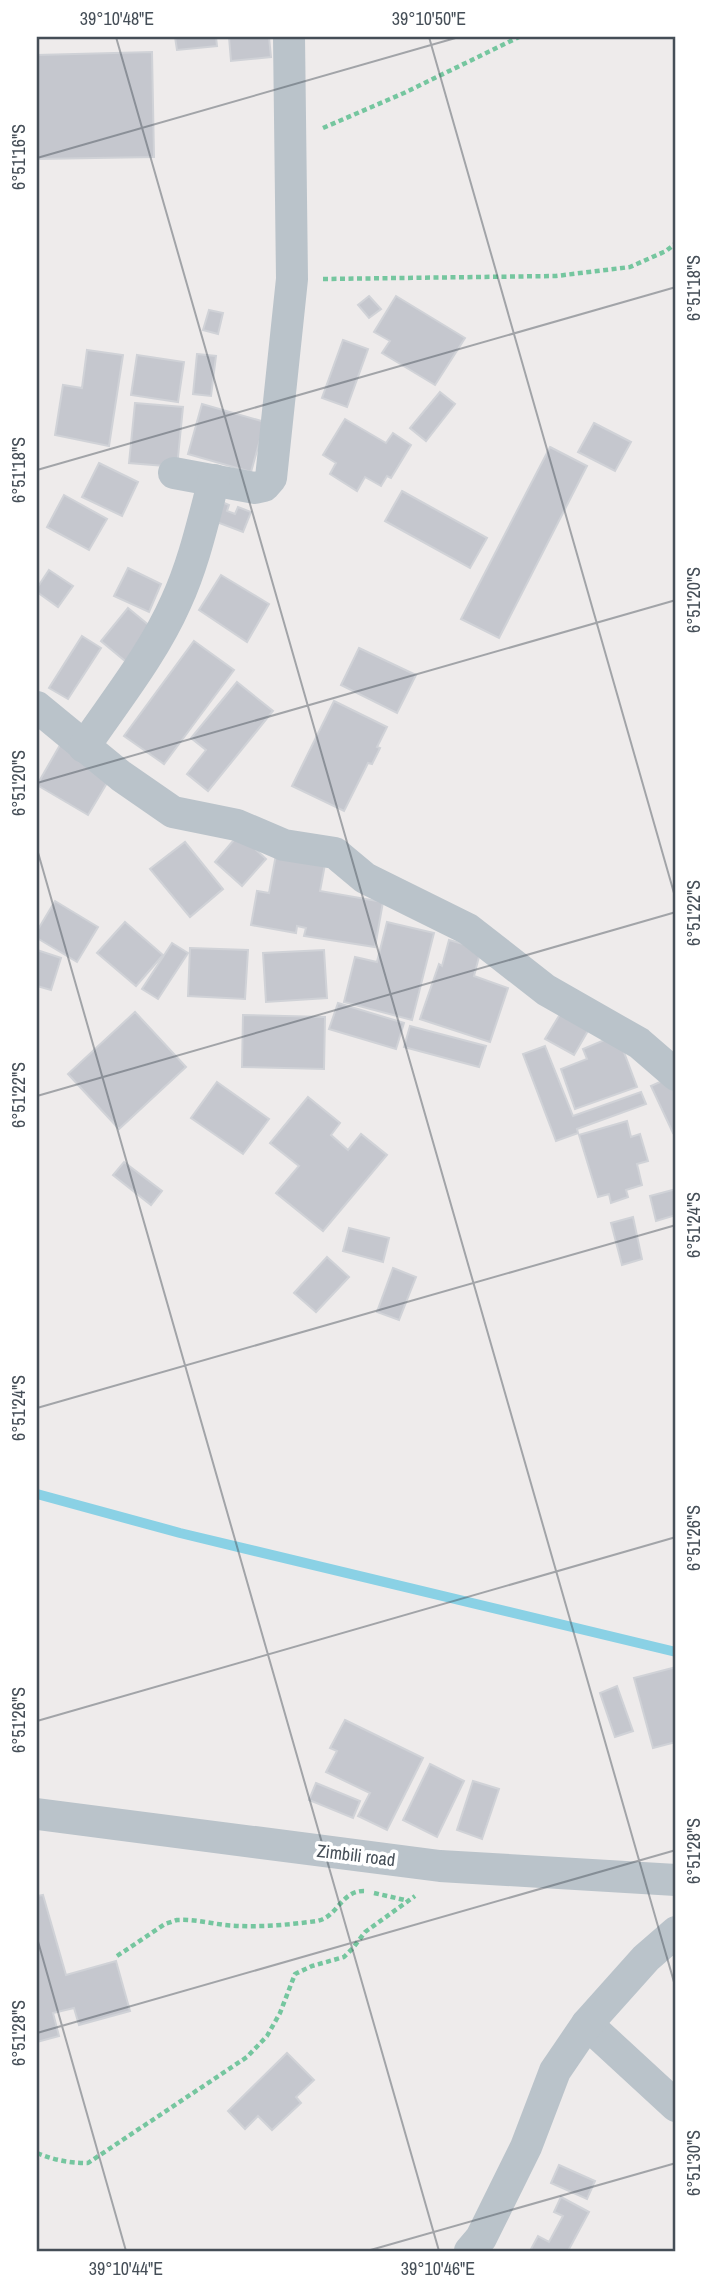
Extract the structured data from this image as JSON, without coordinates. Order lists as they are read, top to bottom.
{
  "streets": {
    "street": ["Zimbili road"]
  },
  "coordinates": [
    "39°10'48\"E",
    "39°10'50\"E",
    "6°51'16\"S",
    "6°51'18\"S",
    "6°51'20\"S",
    "6°51'22\"S",
    "6°51'24\"S",
    "6°51'26\"S",
    "6°51'28\"S",
    "6°51'30\"S",
    "39°10'44\"E",
    "39°10'46\"E"
  ]
}
